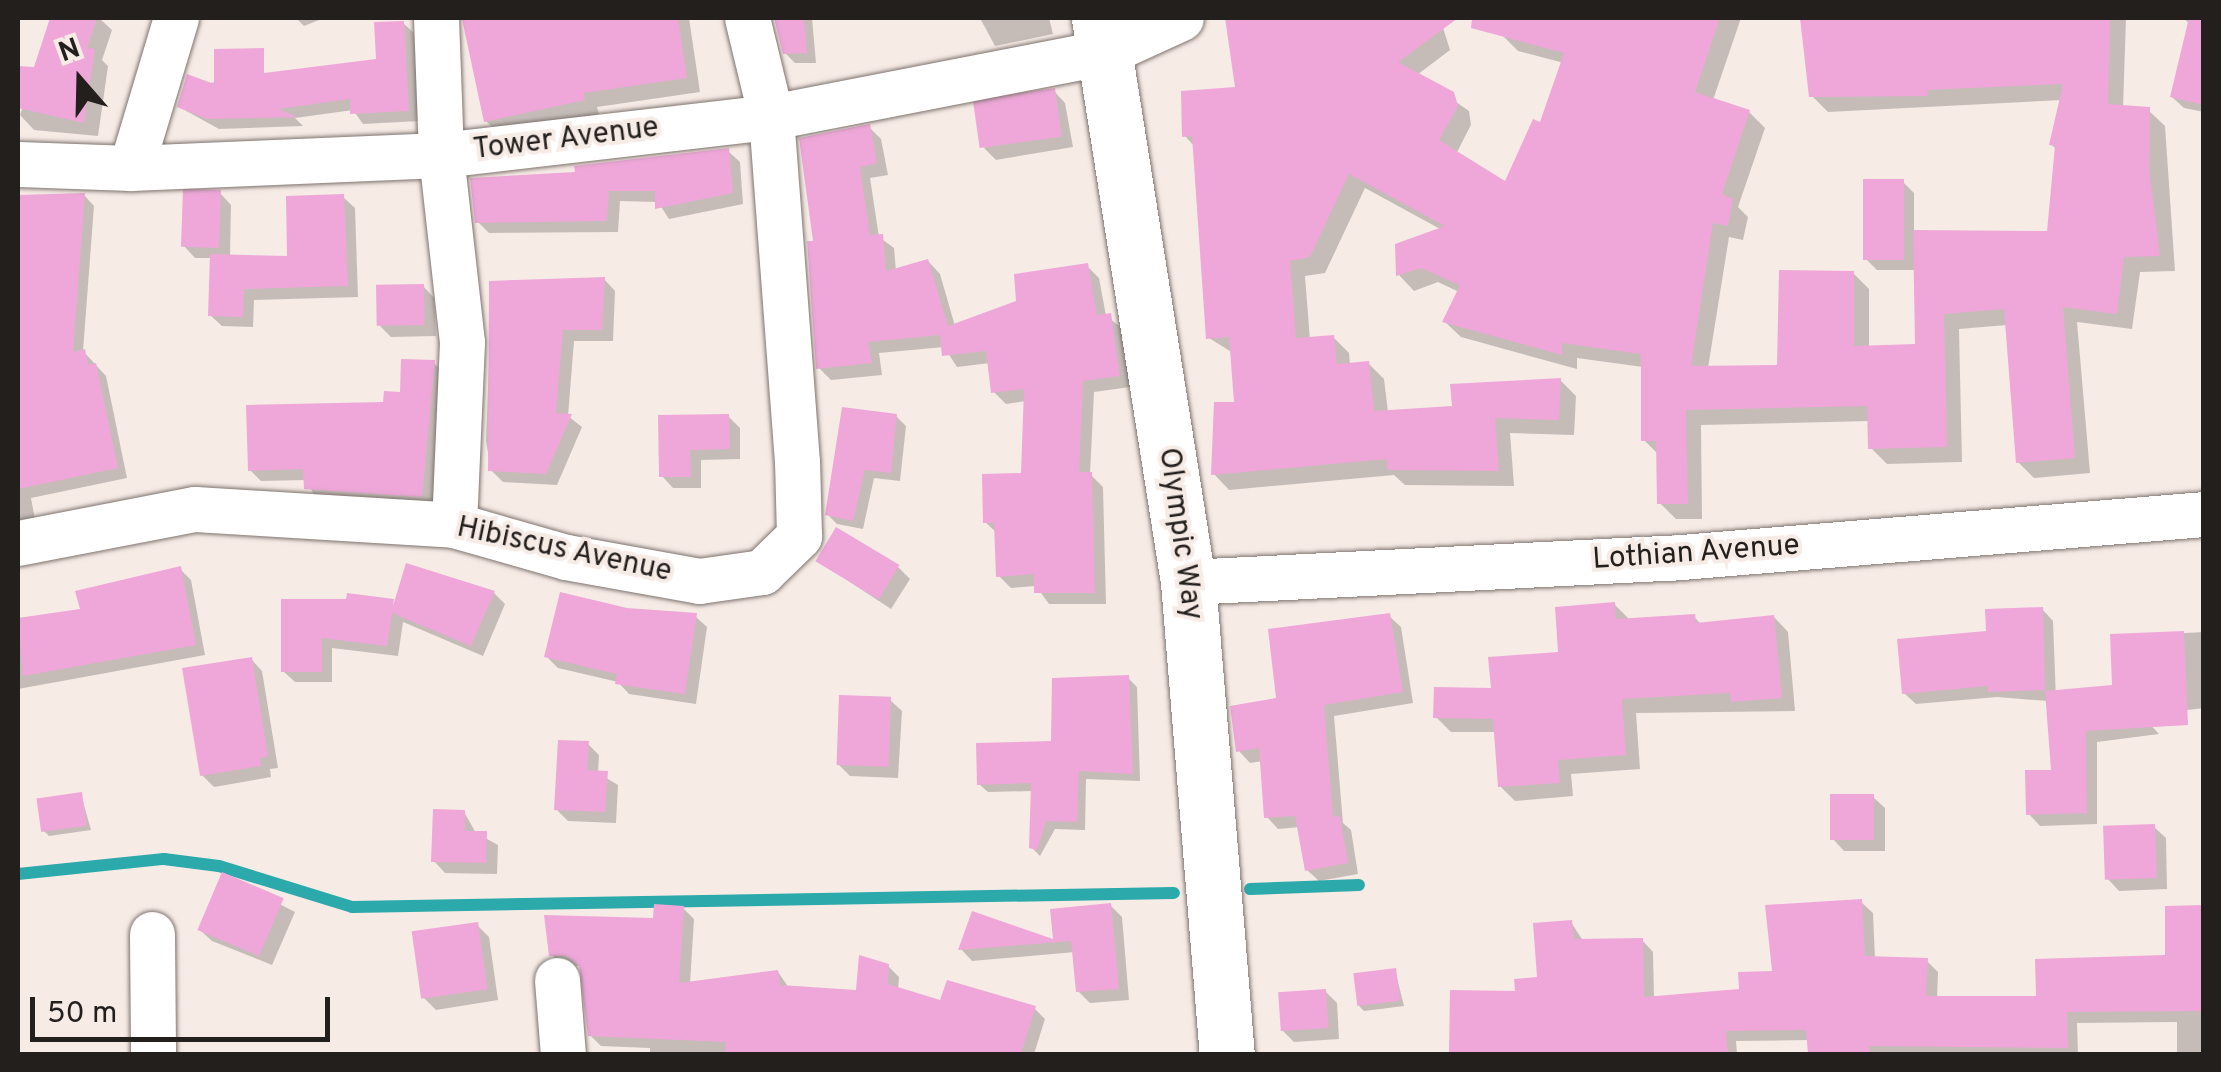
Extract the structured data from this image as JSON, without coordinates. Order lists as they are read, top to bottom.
{
  "streets": {
    "street": [
      "Tower Avenue",
      "Olympic Way",
      "Hibiscus Avenue",
      "Lothian Avenue"
    ]
  },
  "crossings": [
    ["Tower Avenue", "Olympic Way"],
    ["Tower Avenue", "Hibiscus Avenue"],
    ["Olympic Way", "Lothian Avenue"]
  ],
  "scale_bar": "50 m",
  "north": "top"
}
